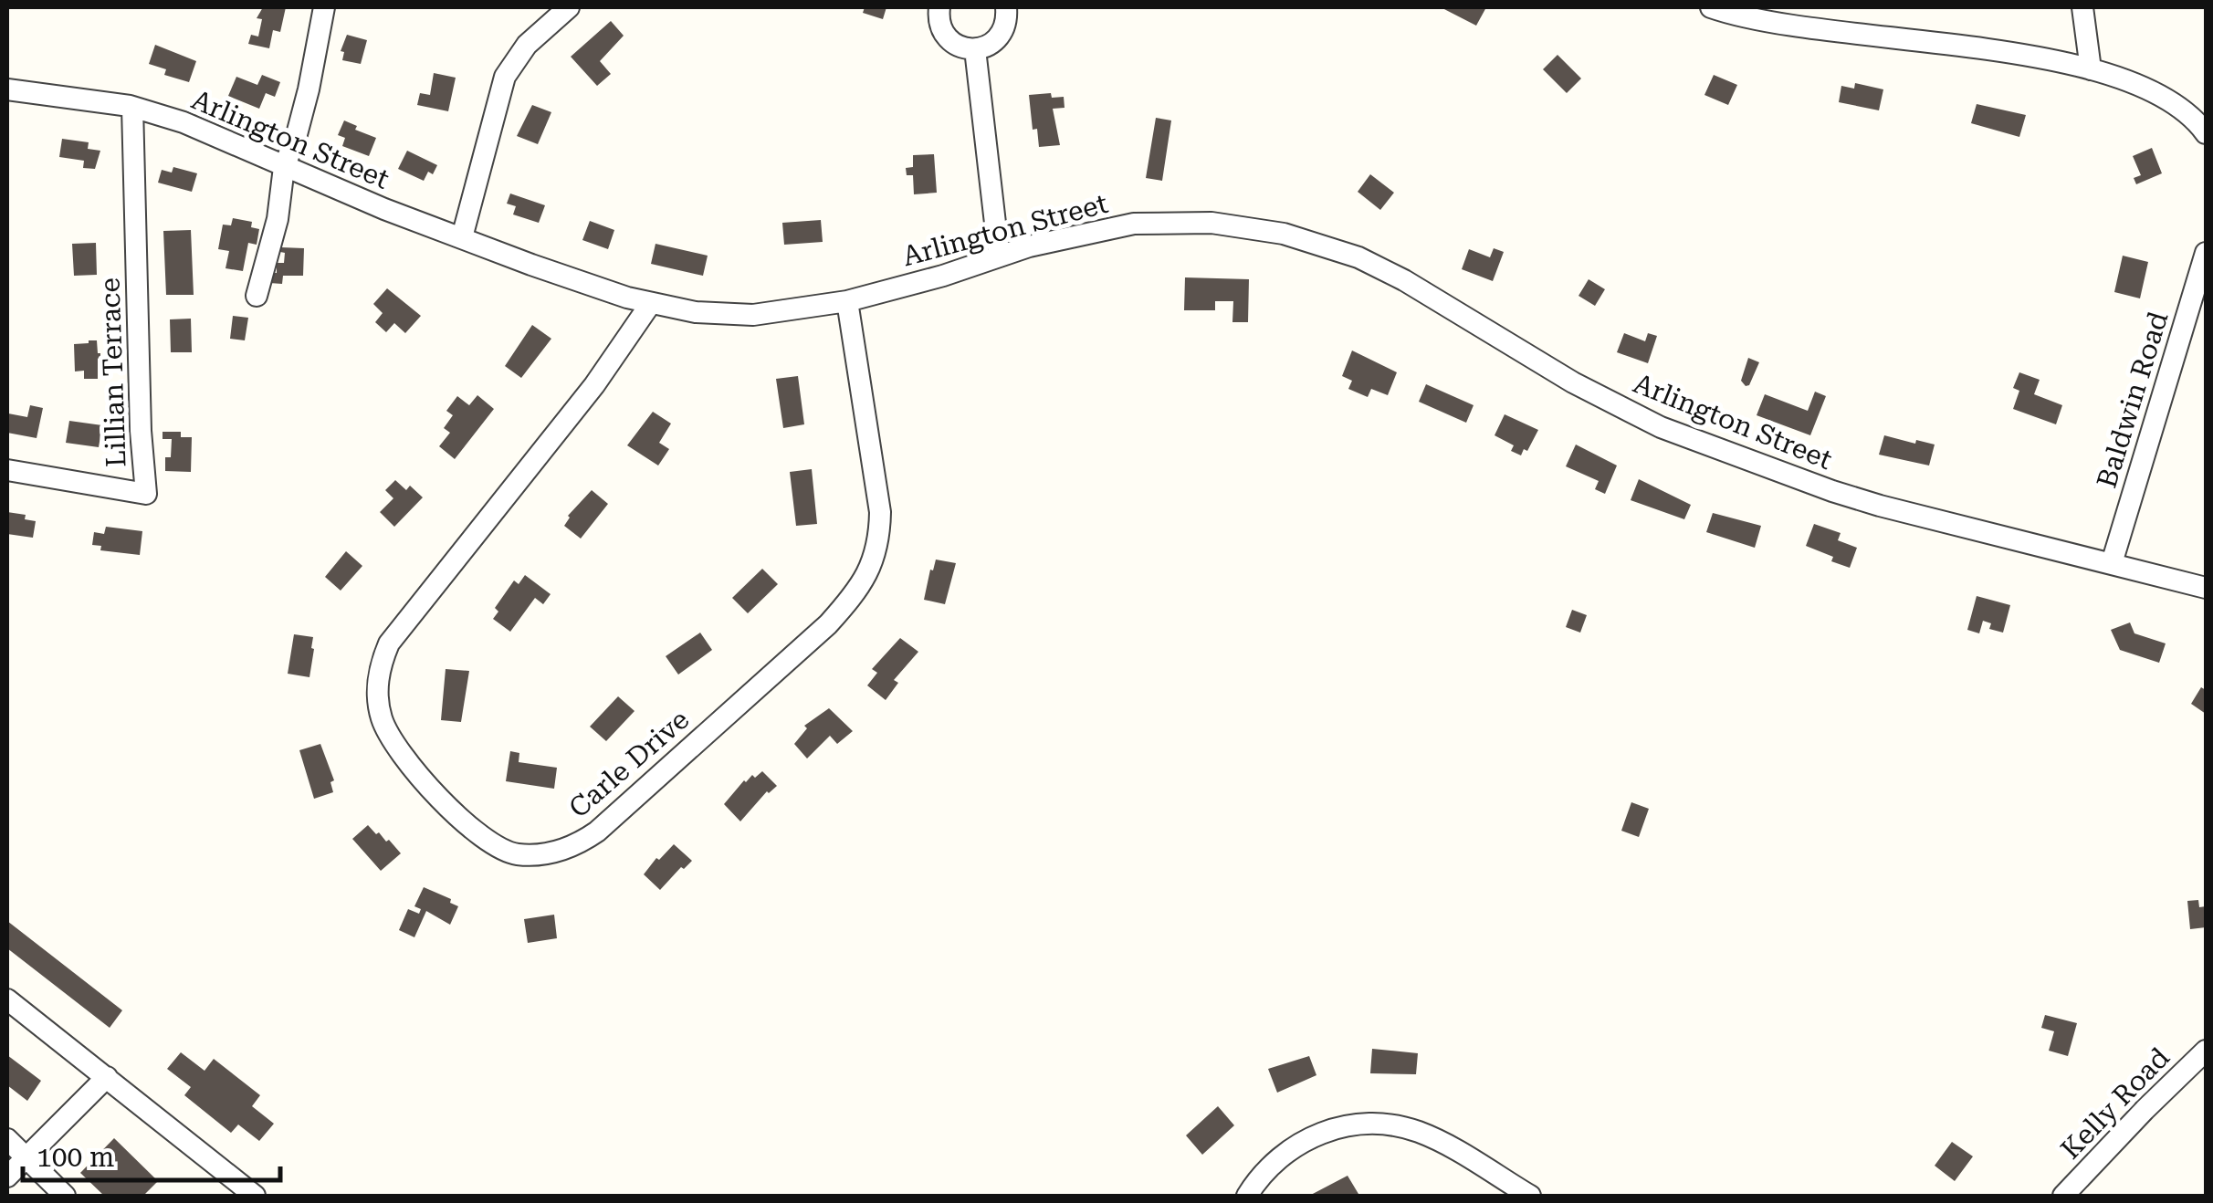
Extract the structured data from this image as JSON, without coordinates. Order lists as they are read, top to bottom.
{
  "streets": {
    "street": [
      "Arlington Street",
      "Lillian Terrace",
      "Baldwin Road",
      "Carle Drive",
      "Kelly Road"
    ]
  },
  "crossings": [
    ["Arlington Street", "Lillian Terrace"],
    ["Arlington Street", "Baldwin Road"],
    ["Arlington Street", "Carle Drive"]
  ],
  "scale_bar": "100 m"
}
